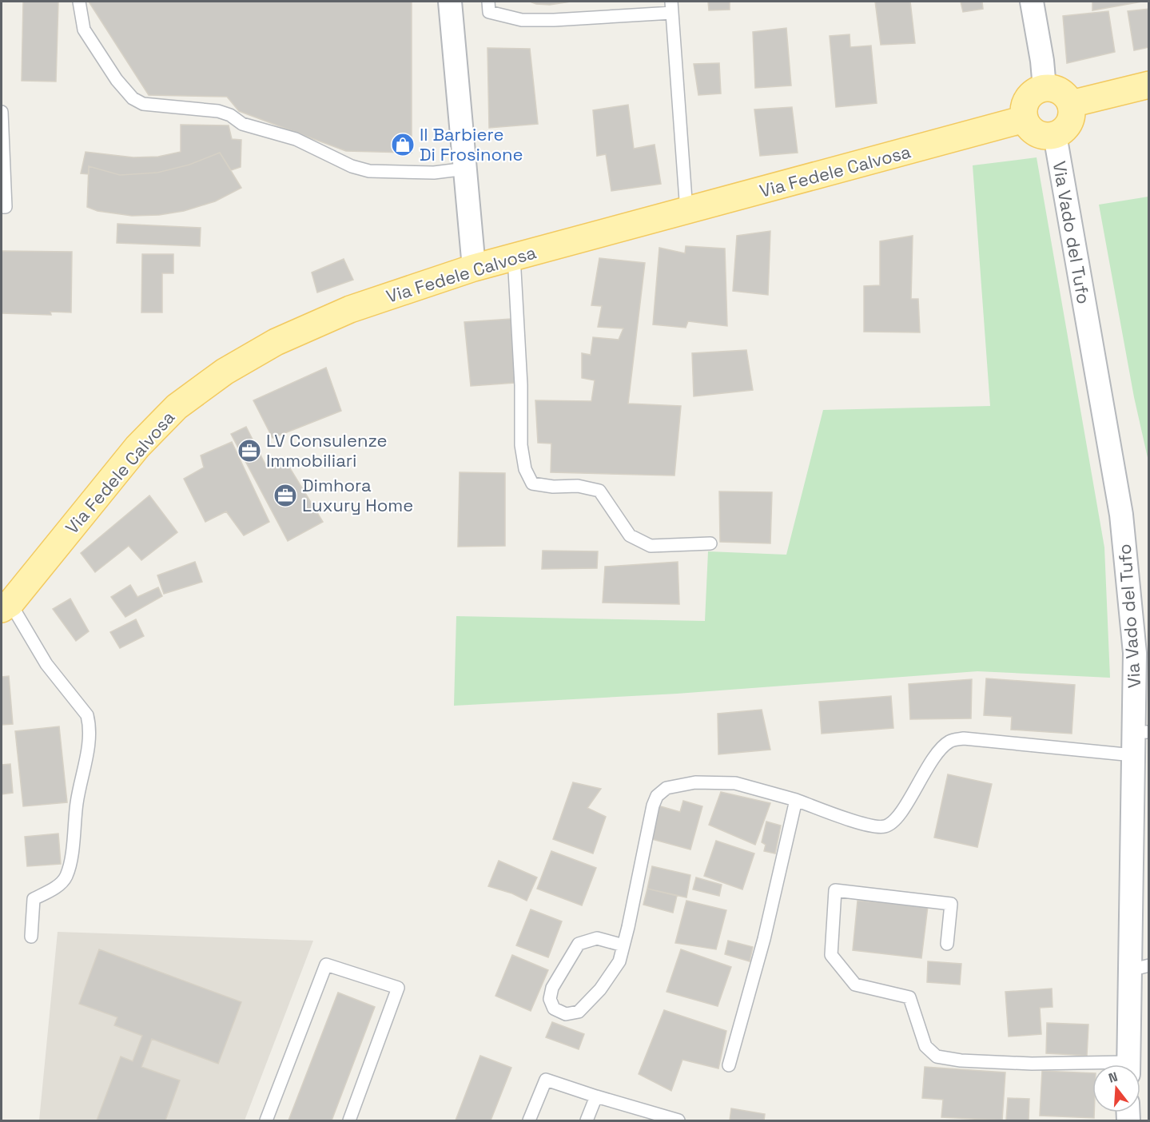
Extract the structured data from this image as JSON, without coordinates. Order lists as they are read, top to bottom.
{
  "streets": {
    "main road": ["Via Fedele Calvosa"],
    "street": ["Via Vado del Tufo"]
  },
  "crossings": [
    ["Via Fedele Calvosa", "Via Vado del Tufo"]
  ],
  "places": {
    "shop": ["Il Barbiere Di Frosinone"],
    "office": ["LV Consulenze Immobiliari", "Dimhora Luxury Home"]
  },
  "north": "top"
}
